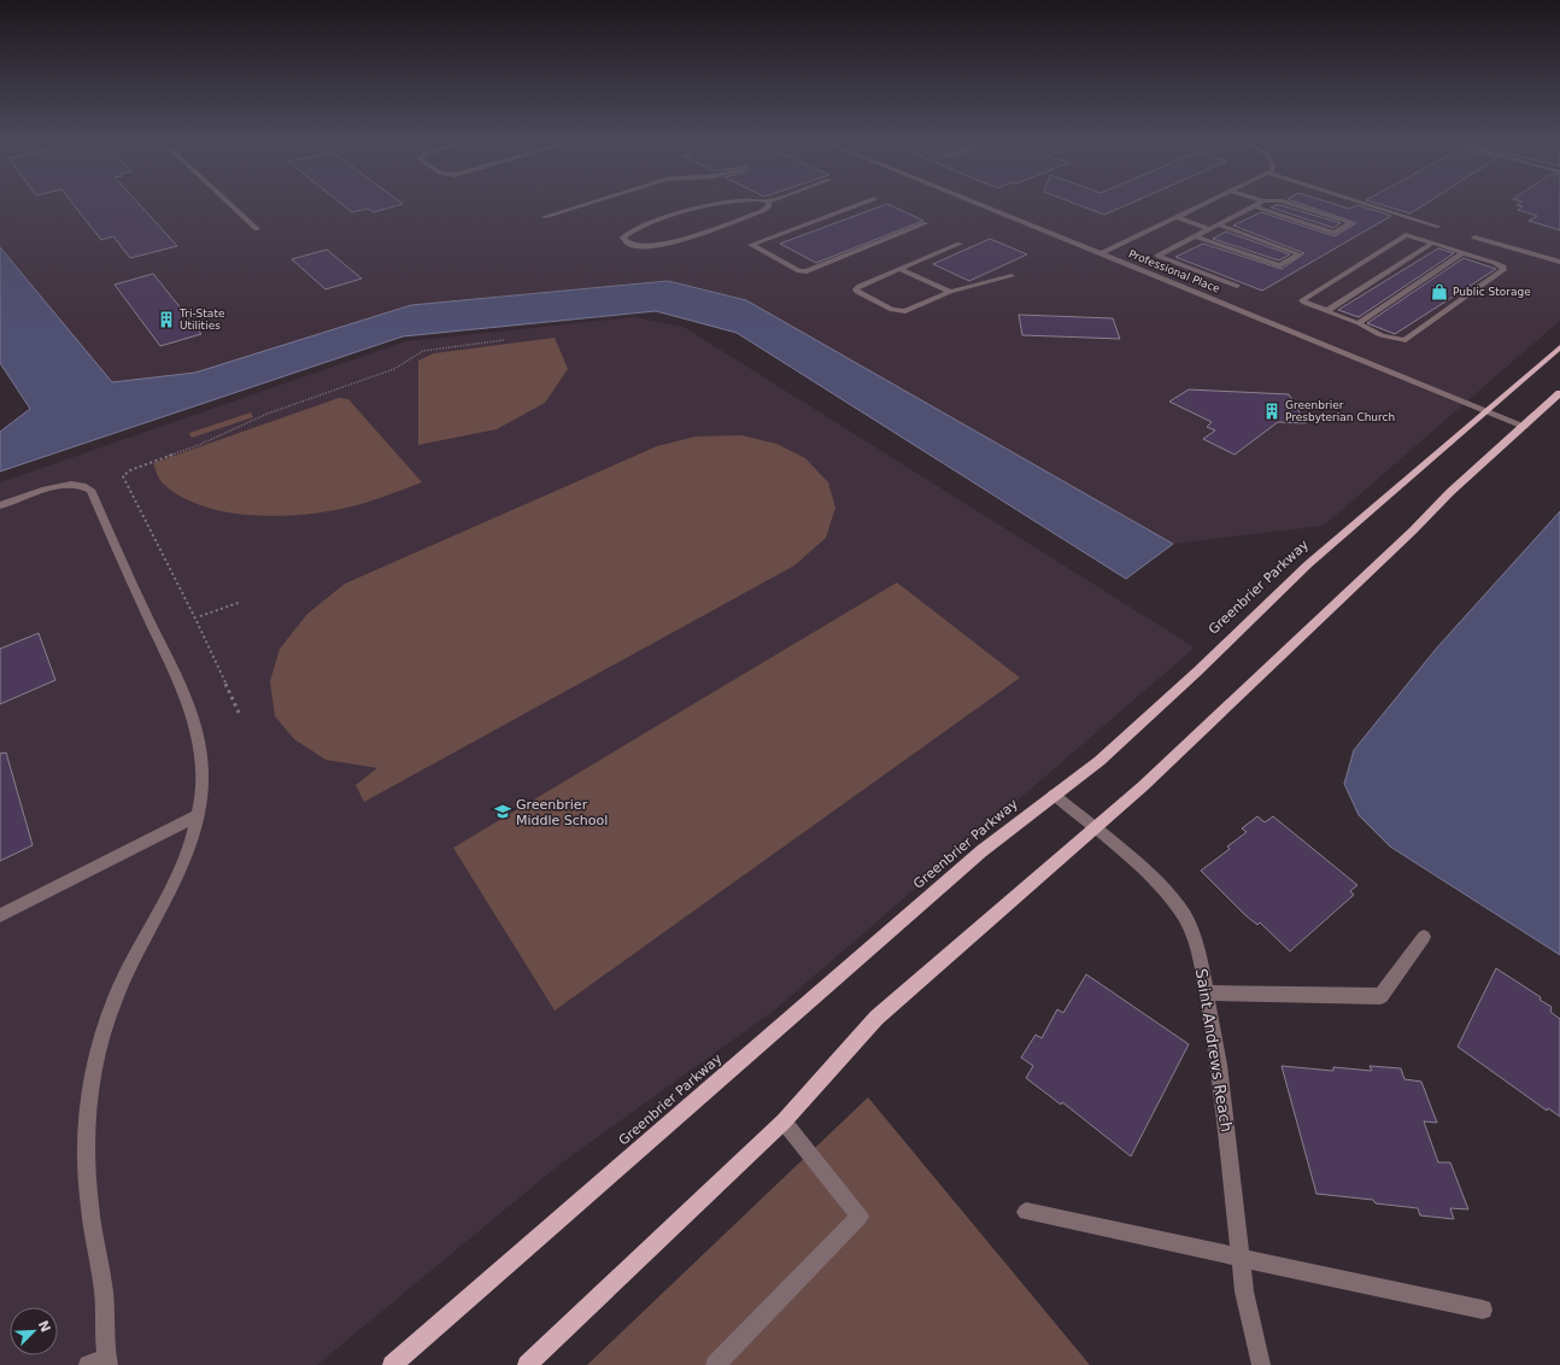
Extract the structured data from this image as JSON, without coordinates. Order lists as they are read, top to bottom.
{
  "streets": {
    "main road": ["Greenbrier Parkway"],
    "street": ["Professional Place", "Saint Andrews Reach"]
  },
  "crossings": [
    ["Professional Place", "Greenbrier Parkway"],
    ["Greenbrier Parkway", "Saint Andrews Reach"]
  ],
  "places": {
    "shop": ["Public Storage"],
    "building": ["Tri-State Utilities", "Greenbrier Presbyterian Church"],
    "school or university": ["Greenbrier Middle School"]
  },
  "north": "top right"
}
